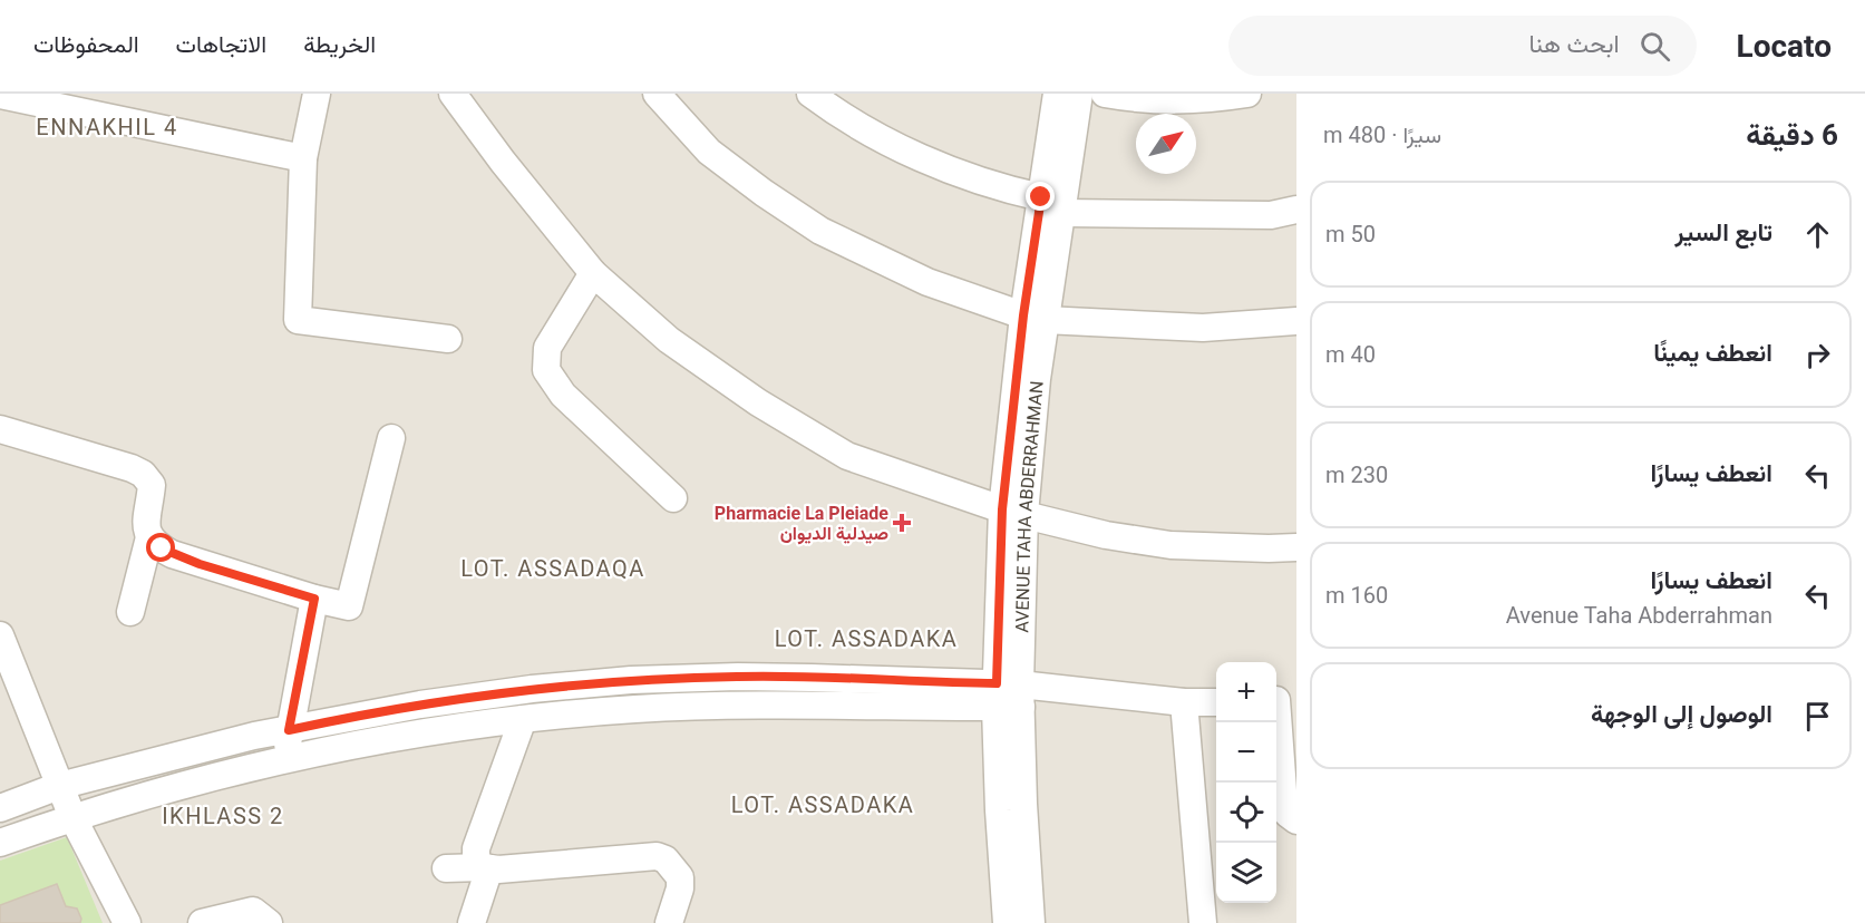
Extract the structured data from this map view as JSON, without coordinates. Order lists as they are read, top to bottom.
{
  "streets": {
    "street": ["AVENUE TAHA ABDERRAHMAN"]
  },
  "districts": [
    "ENNAKHIL 4",
    "LOT. ASSADAQA",
    "LOT. ASSADAKA",
    "LOT. ASSADAKA",
    "IKHLASS 2"
  ],
  "places": {
    "health": ["Pharmacie La Pleiade صيدلية الديوان"]
  },
  "north": "top right",
  "page": {
    "header": "Locato",
    "search": "ابحث هنا",
    "nav": ["الخريطة", "الاتجاهات", "المحفوظات"],
    "heading": ["6 دقيقة", "سيرًا · 480 m"],
    "list": [
      ["تابع السير", "50 m"],
      ["انعطف يمينًا", "40 m"],
      ["انعطف يسارًا", "230 m"],
      ["انعطف يسارًا", "Avenue Taha Abderrahman", "160 m"],
      "الوصول إلى الوجهة"
    ],
    "map_buttons": ["+", "−"]
  }
}
